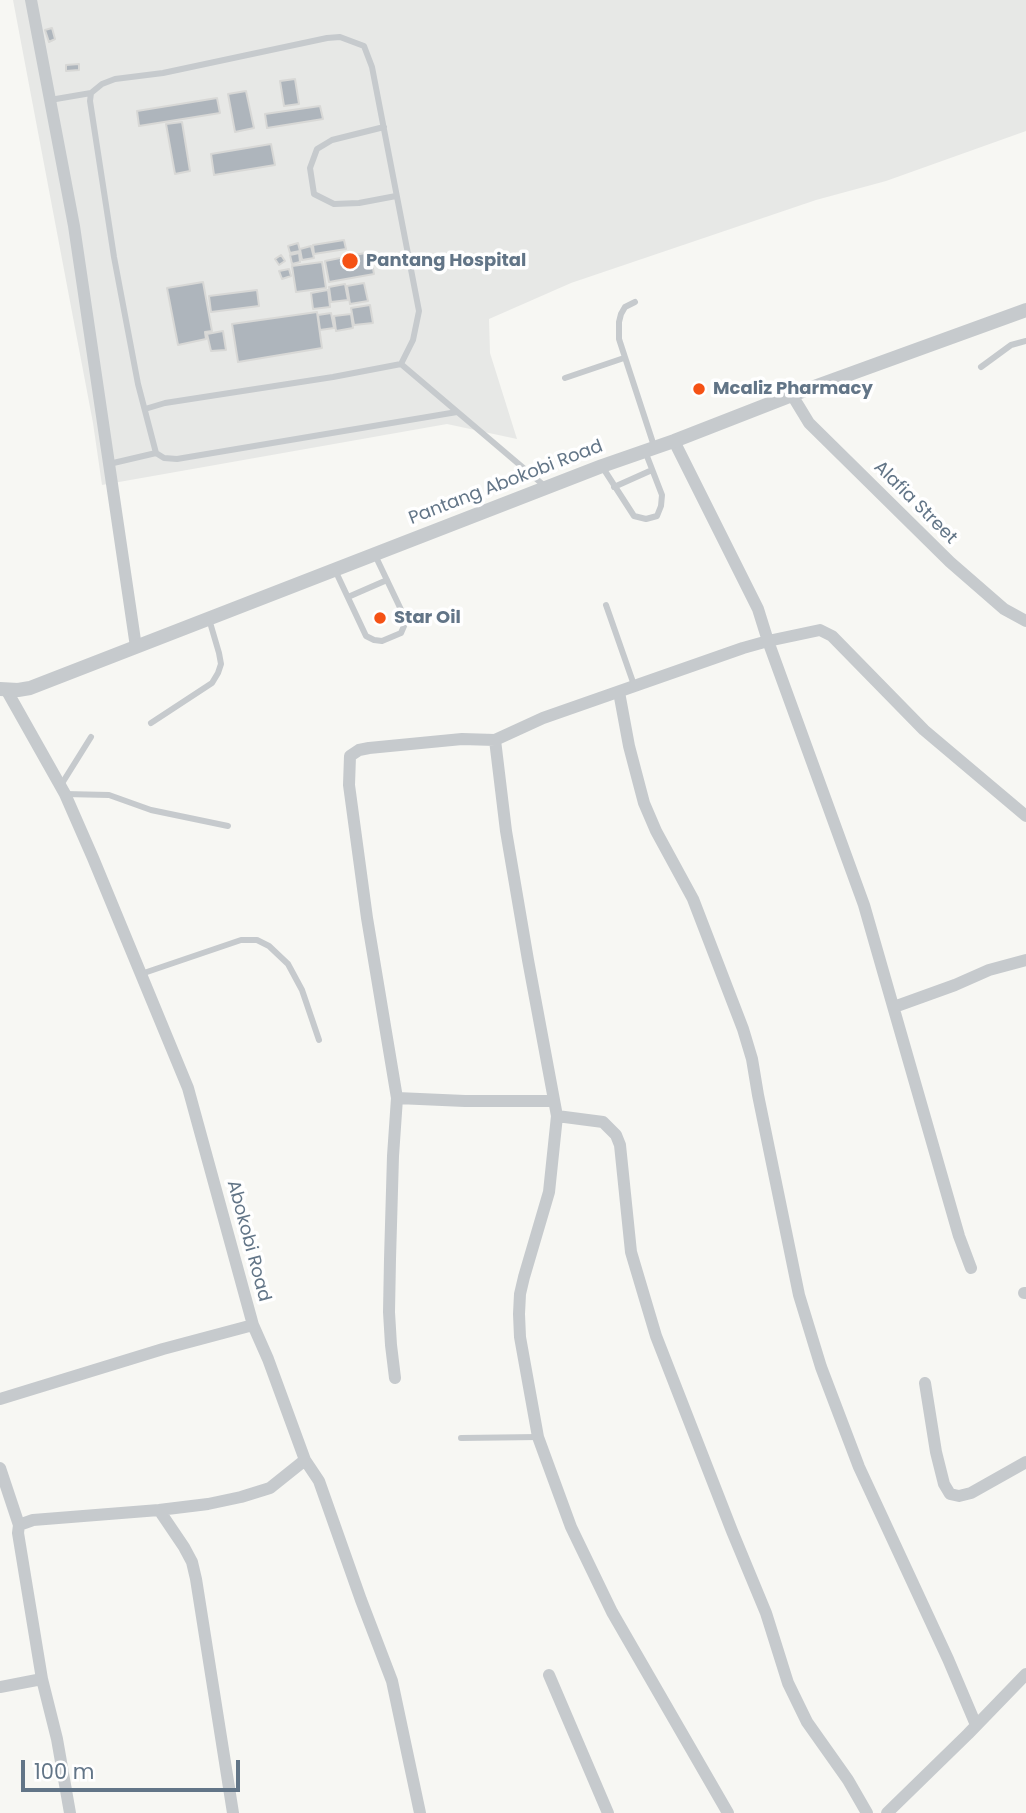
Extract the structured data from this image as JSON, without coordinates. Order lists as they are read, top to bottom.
{
  "streets": {
    "street": ["Pantang Abokobi Road", "Alafia Street", "Abokobi Road"]
  },
  "crossings": [
    ["Pantang Abokobi Road", "Alafia Street"],
    ["Pantang Abokobi Road", "Abokobi Road"]
  ],
  "places": ["Pantang Hospital", "Mcaliz Pharmacy", "Star Oil"],
  "scale_bar": "100 m"
}
